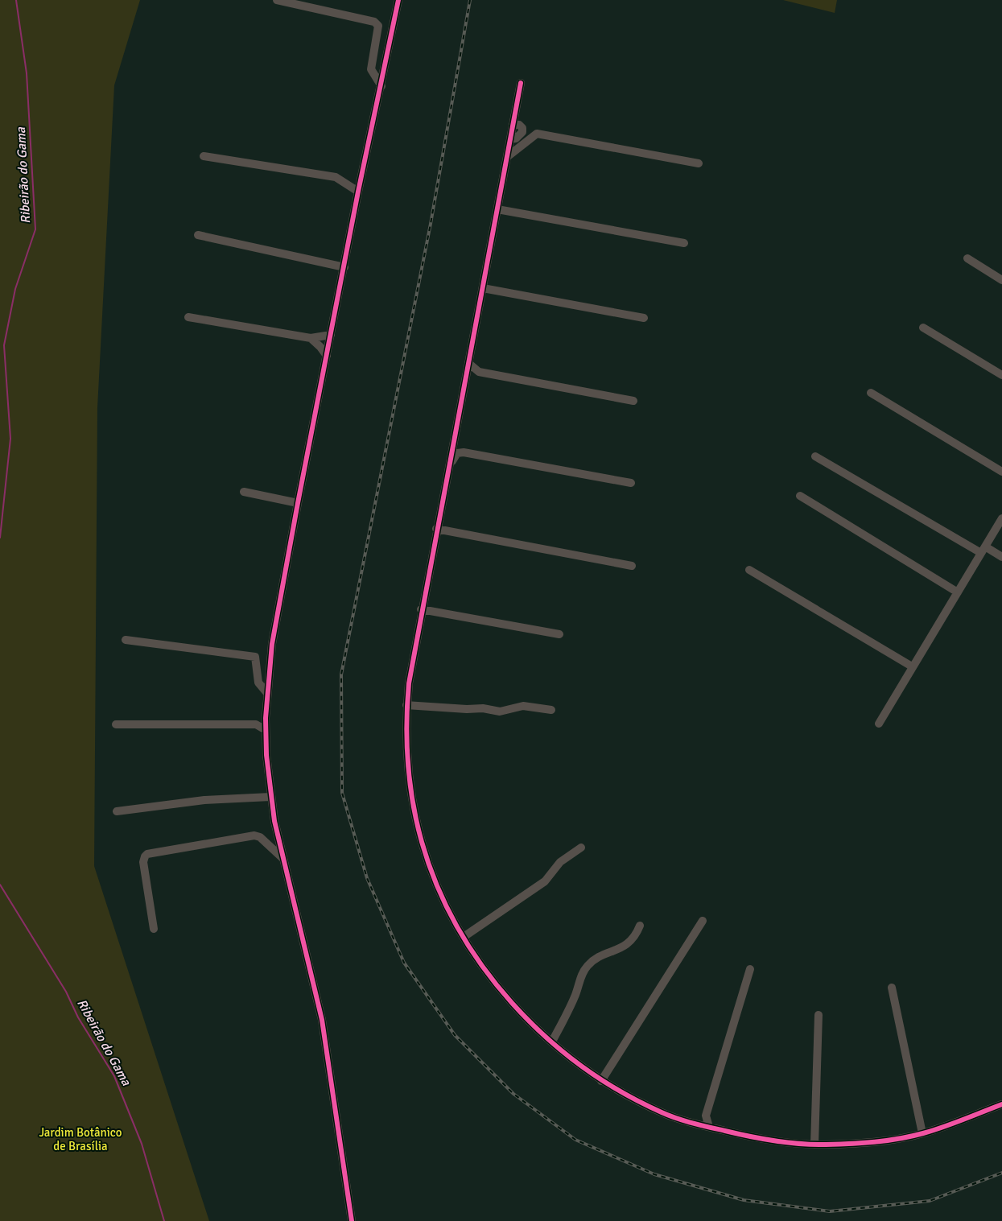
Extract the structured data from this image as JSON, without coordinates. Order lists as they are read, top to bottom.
{
  "water": ["Ribeirão do Gama"],
  "parks": ["Jardim Botânico de Brasília"]
}
